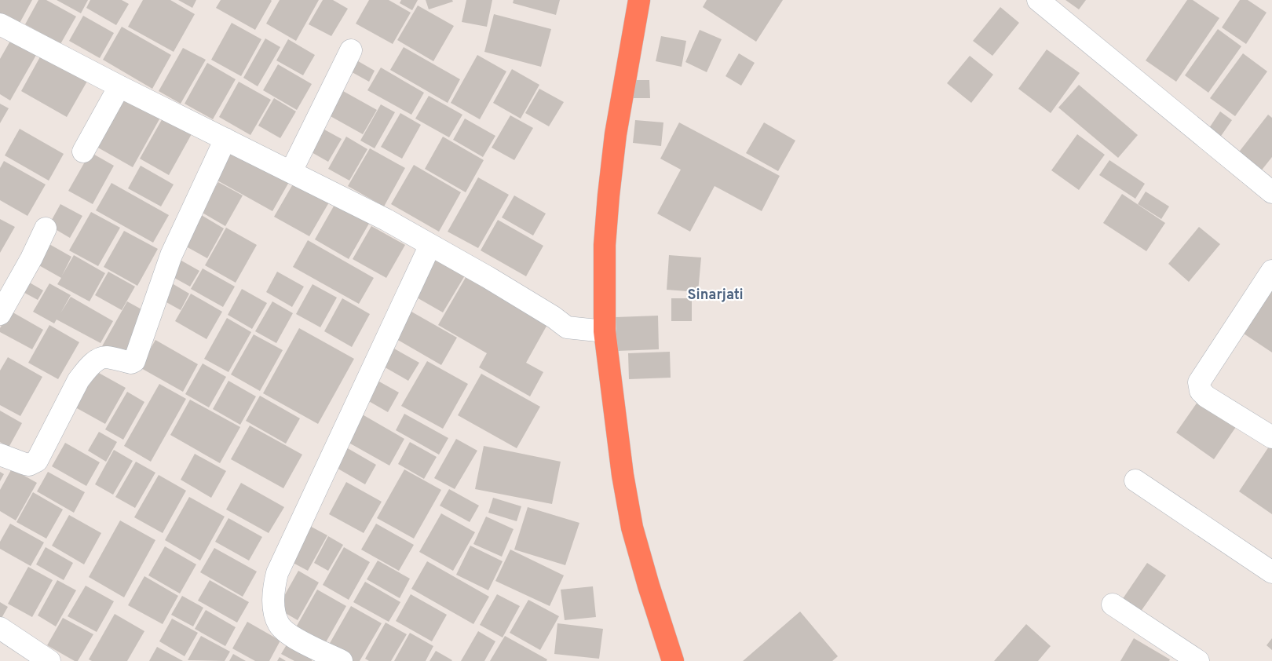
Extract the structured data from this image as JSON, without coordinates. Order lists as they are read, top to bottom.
{
  "districts": ["Sinarjati"]
}
